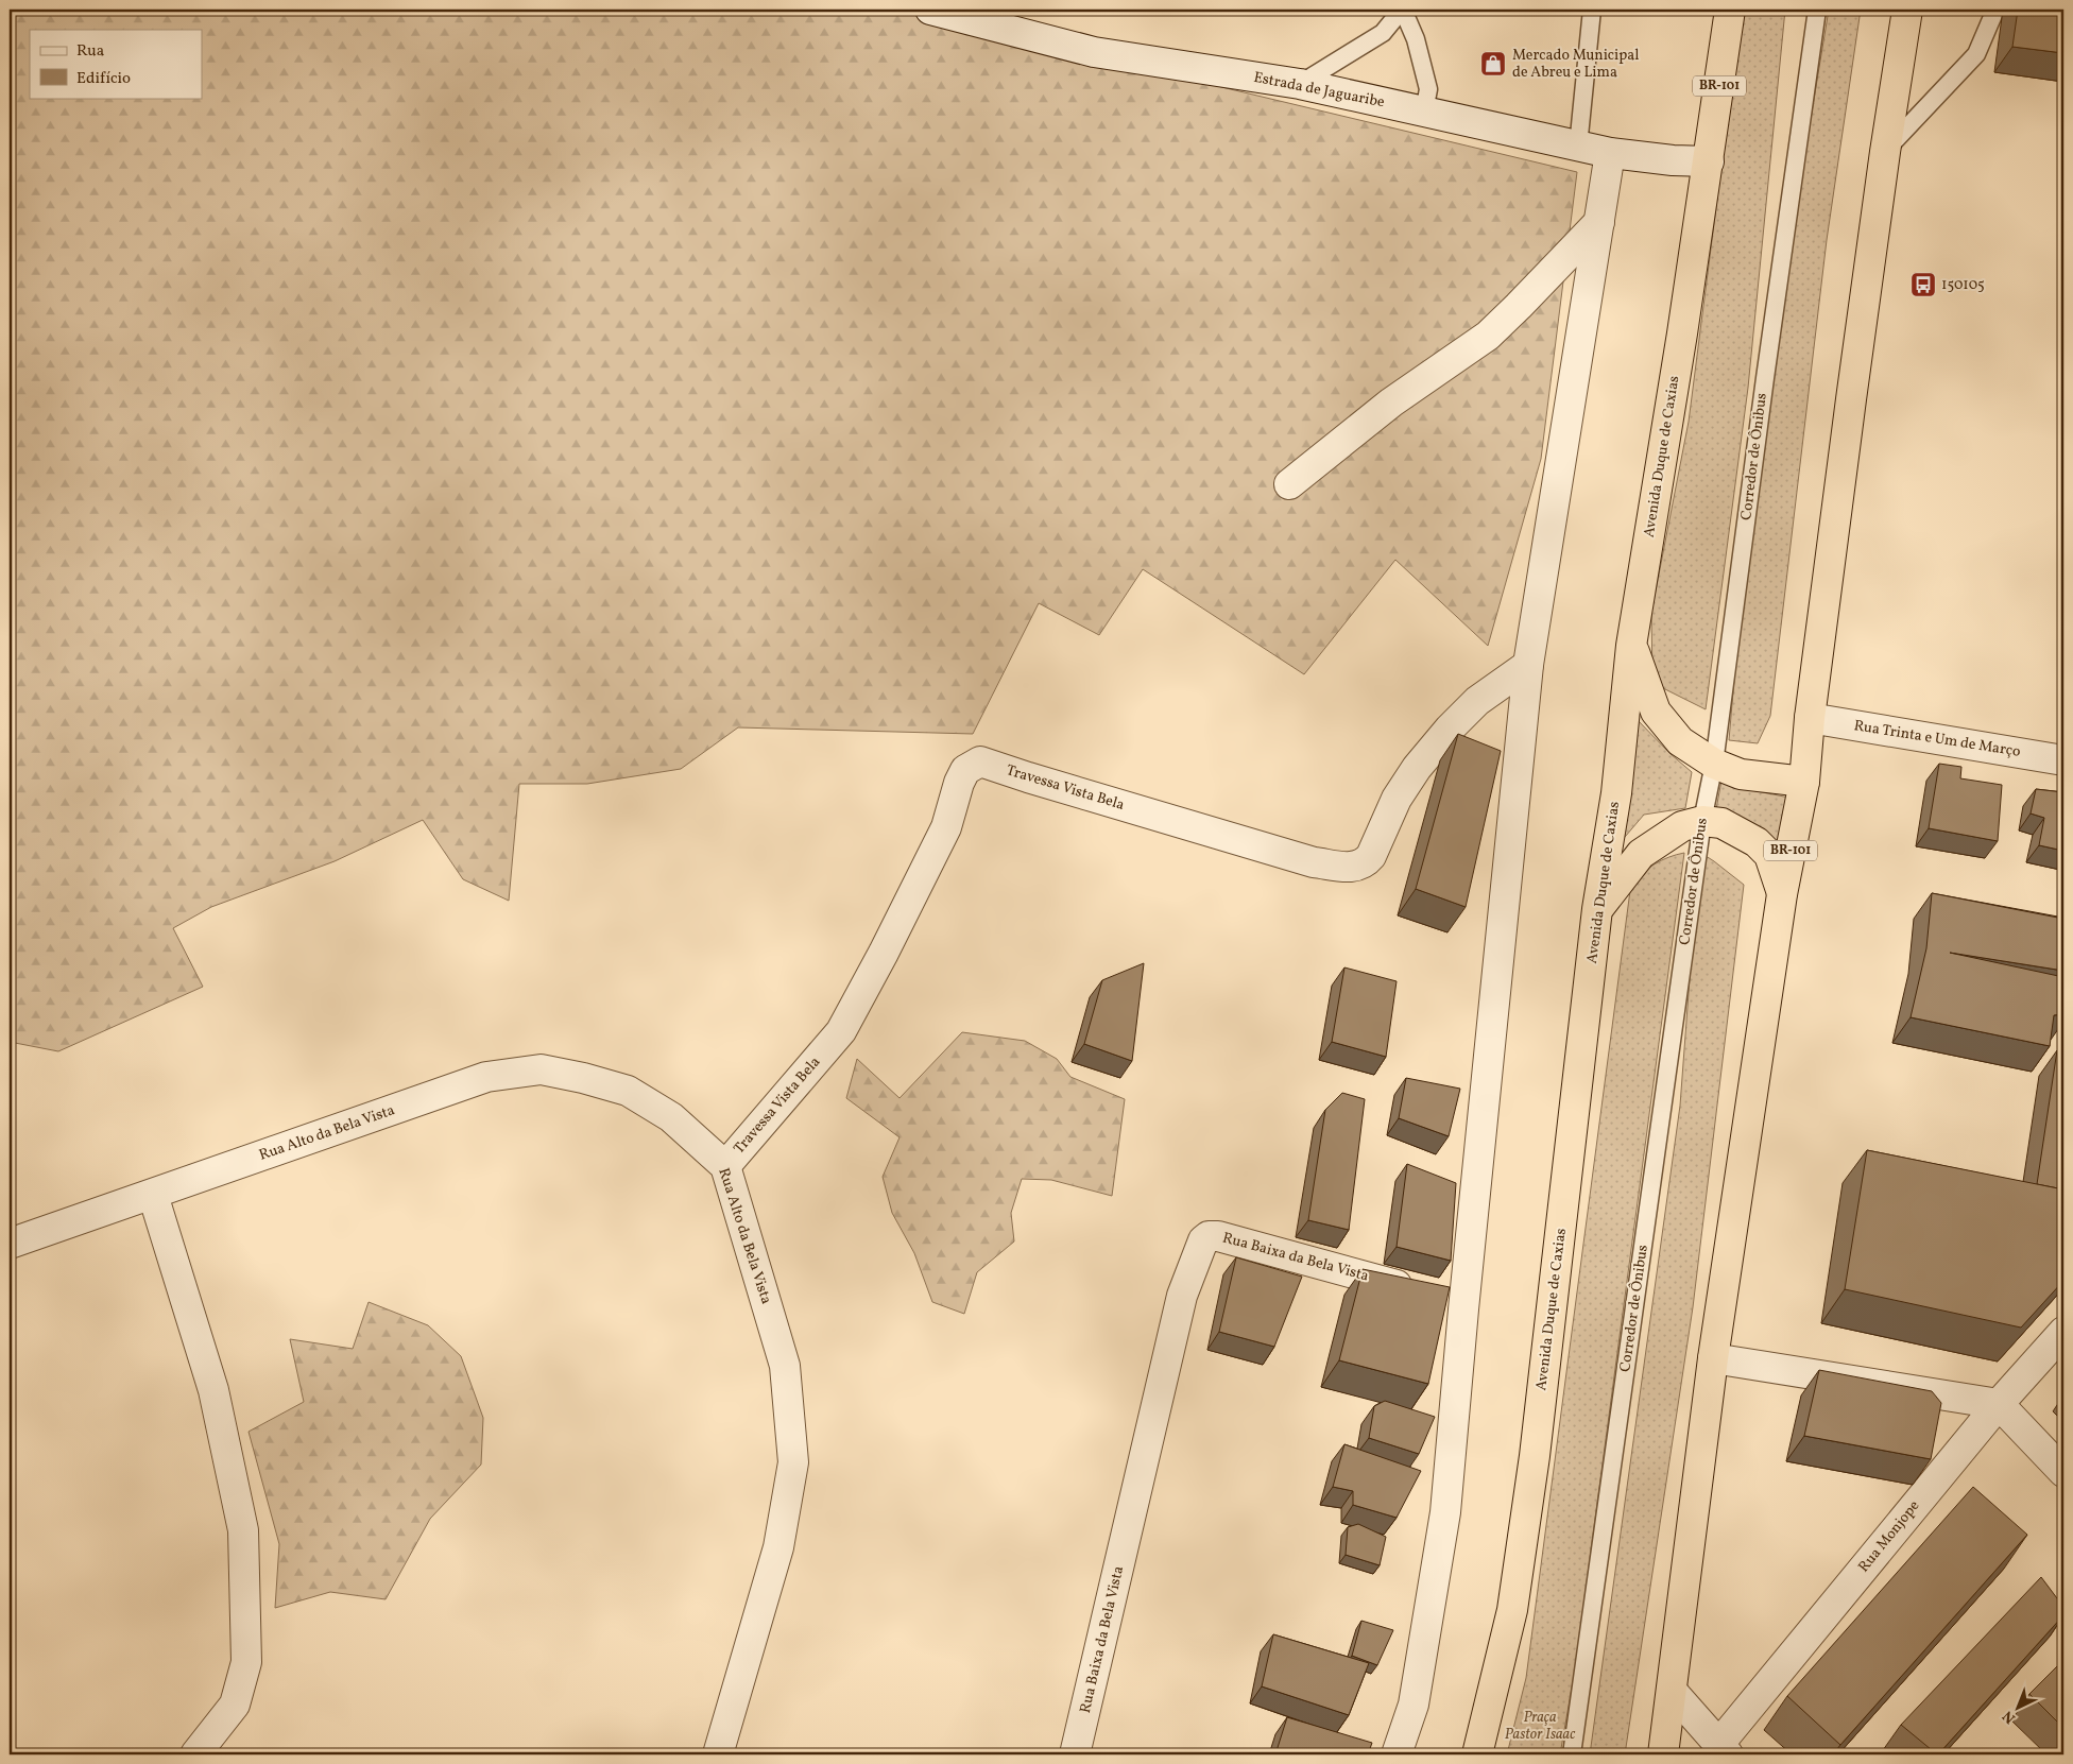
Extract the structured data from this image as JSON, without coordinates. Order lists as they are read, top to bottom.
{
  "streets": {
    "highway": ["BR-101", "Avenida Duque de Caxias"],
    "street": [
      "Estrada de Jaguaribe",
      "Rua Trinta e Um de Março",
      "Travessa Vista Bela",
      "Rua Alto da Bela Vista",
      "Rua Baixa da Bela Vista",
      "Rua Monjope"
    ],
    "lane": ["Corredor de Ônibus"]
  },
  "crossings": [
    ["BR-101", "Rua Trinta e Um de Março"],
    ["Estrada de Jaguaribe", "Avenida Duque de Caxias"],
    ["Travessa Vista Bela", "Rua Alto da Bela Vista"]
  ],
  "parks": ["Praça Pastor Isaac"],
  "places": {
    "shop": ["Mercado Municipal de Abreu e Lima"],
    "bus stop": ["150105"]
  },
  "legend": ["Rua", "Edifício"],
  "north": "bottom left"
}
